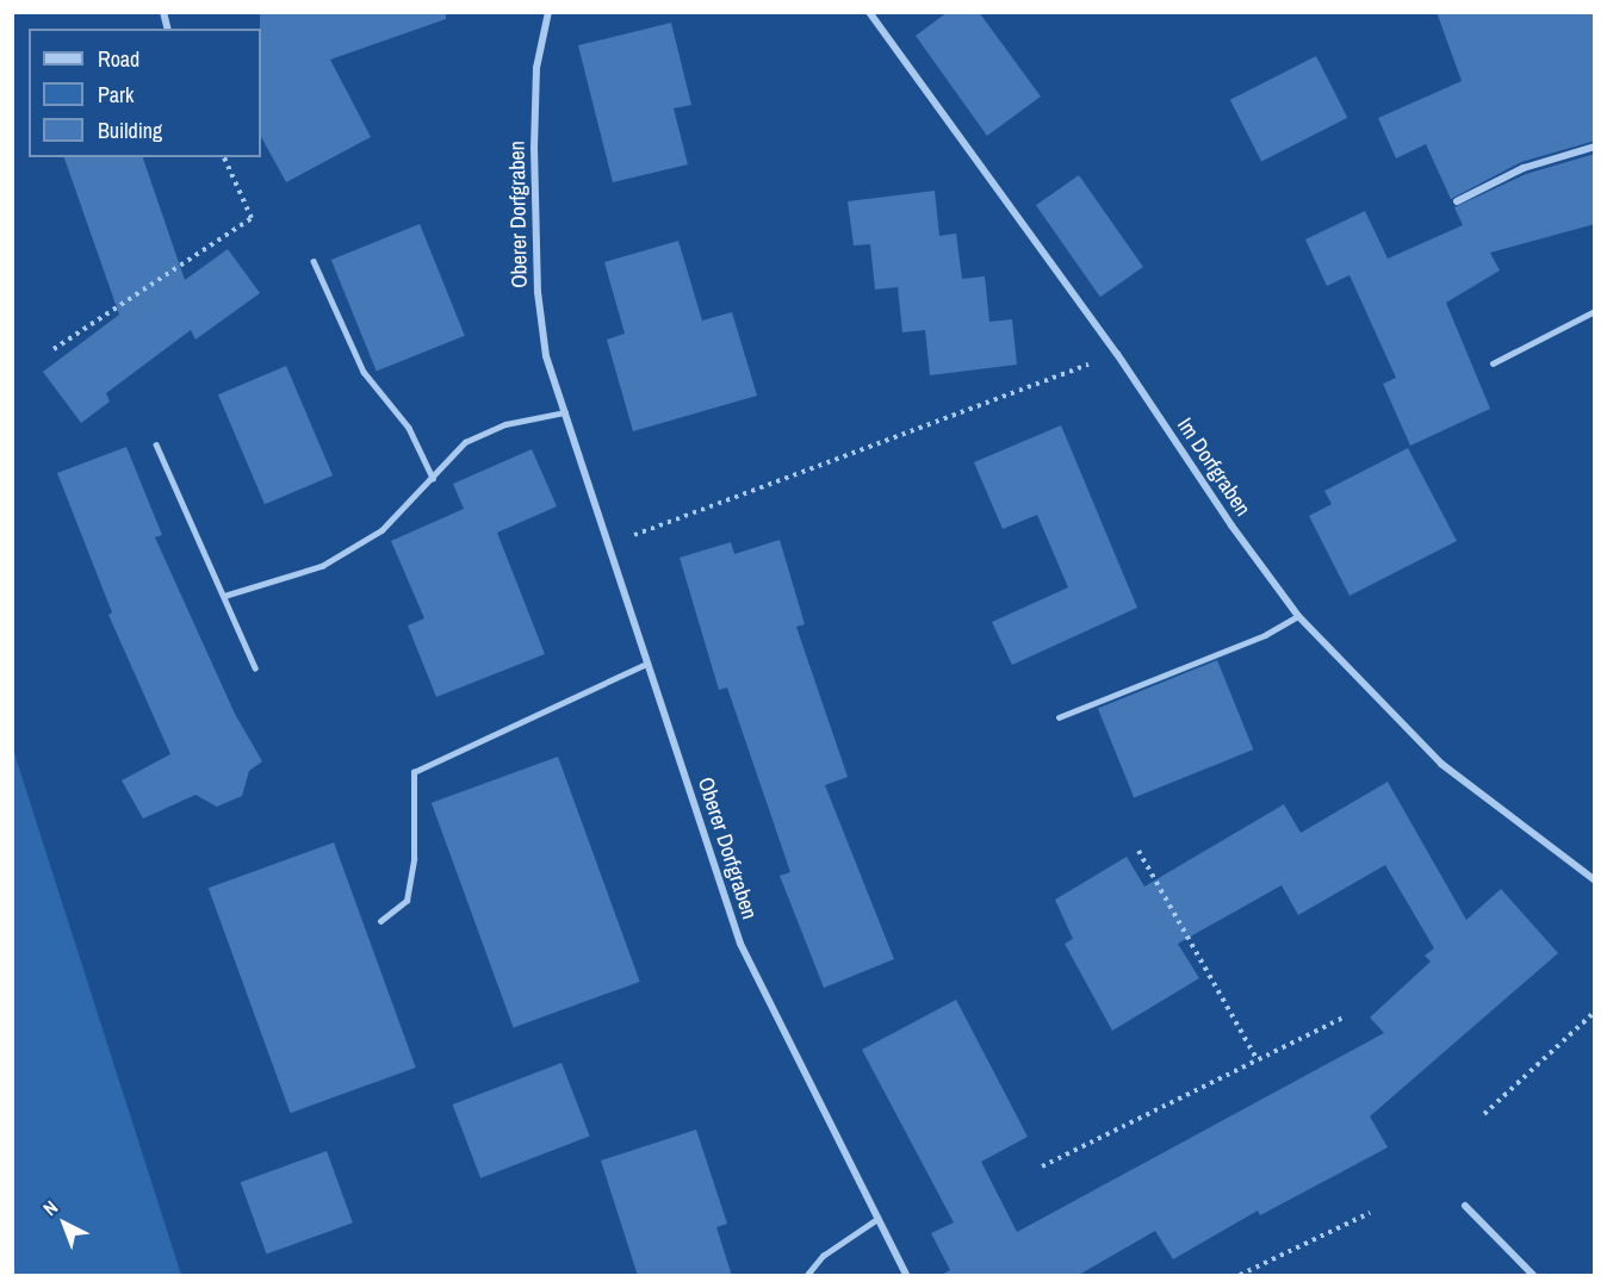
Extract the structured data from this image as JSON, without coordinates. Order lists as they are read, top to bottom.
{
  "streets": {
    "street": ["Oberer Dorfgraben", "Im Dorfgraben"]
  },
  "legend": ["Road", "Park", "Building"],
  "north": "top left"
}
